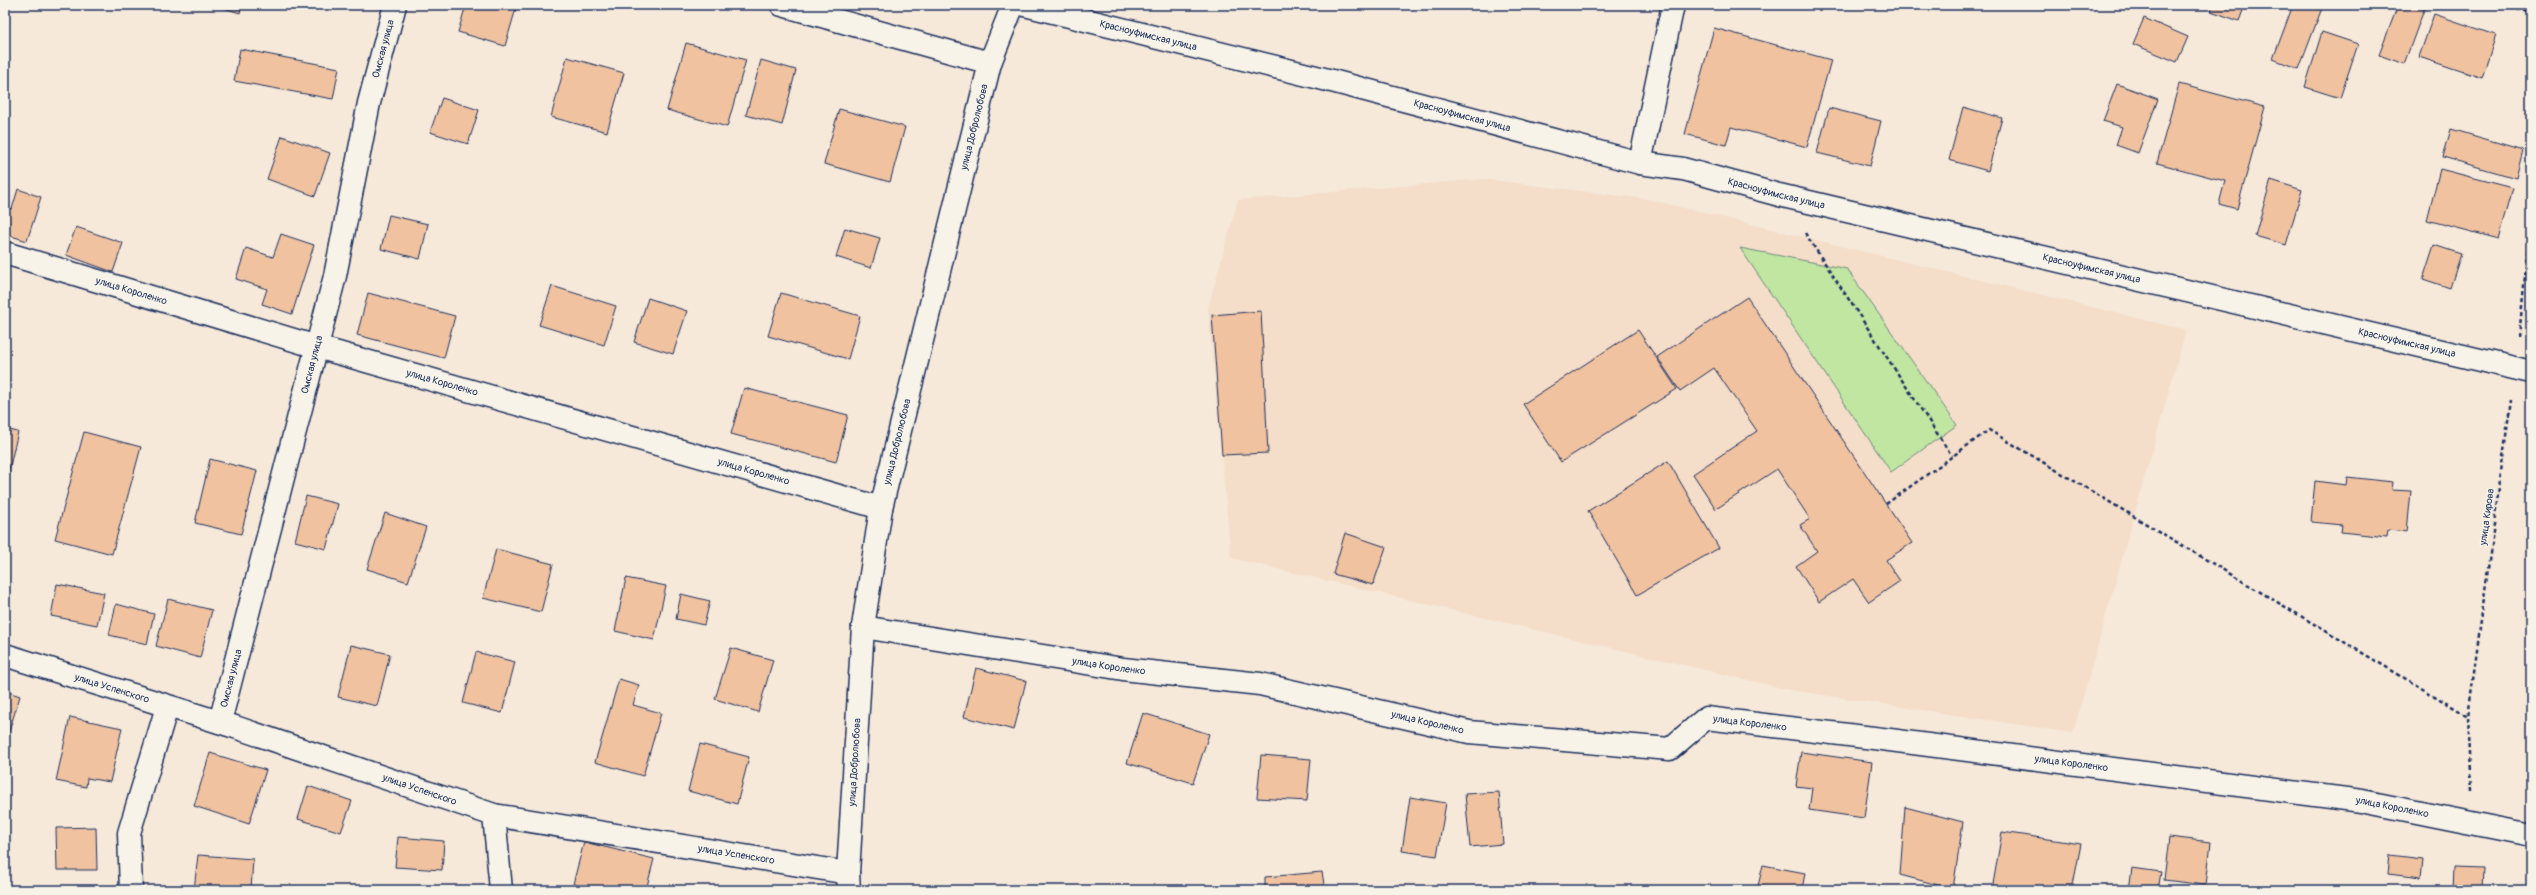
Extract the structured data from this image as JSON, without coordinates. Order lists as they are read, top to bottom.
{
  "streets": {
    "street": [
      "Красноуфимская улица",
      "Омская улица",
      "улица Добролюбова",
      "улица Короленко",
      "улица Успенского"
    ],
    "path": ["улица Кирова"]
  },
  "crossings": [
    ["Красноуфимская улица", "улица Кирова"],
    ["Омская улица", "улица Короленко"],
    ["Омская улица", "улица Успенского"],
    ["улица Добролюбова", "улица Короленко"],
    ["улица Добролюбова", "улица Успенского"],
    ["улица Короленко", "улица Кирова"]
  ]
}
